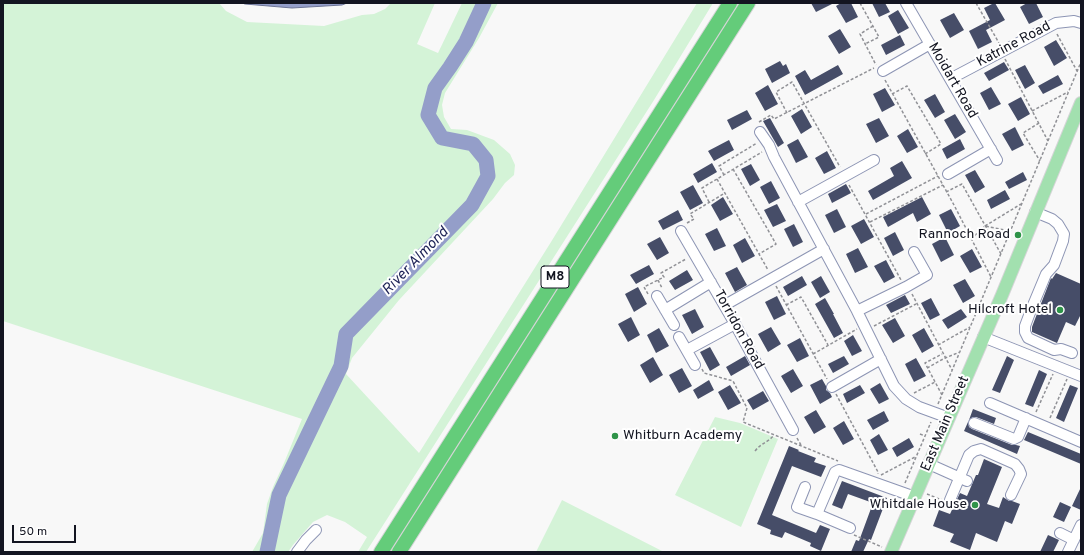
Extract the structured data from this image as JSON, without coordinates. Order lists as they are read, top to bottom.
{
  "streets": {
    "highway": ["M8"],
    "main road": ["East Main Street"],
    "street": ["Katrine Road", "Moidart Road", "Torridon Road"]
  },
  "crossings": [
    ["Katrine Road", "Moidart Road"]
  ],
  "water": ["River Almond"],
  "places": [
    "Rannoch Road",
    "Hilcroft Hotel",
    "Whitburn Academy",
    "Whitdale House"
  ],
  "scale_bar": "50 m"
}
